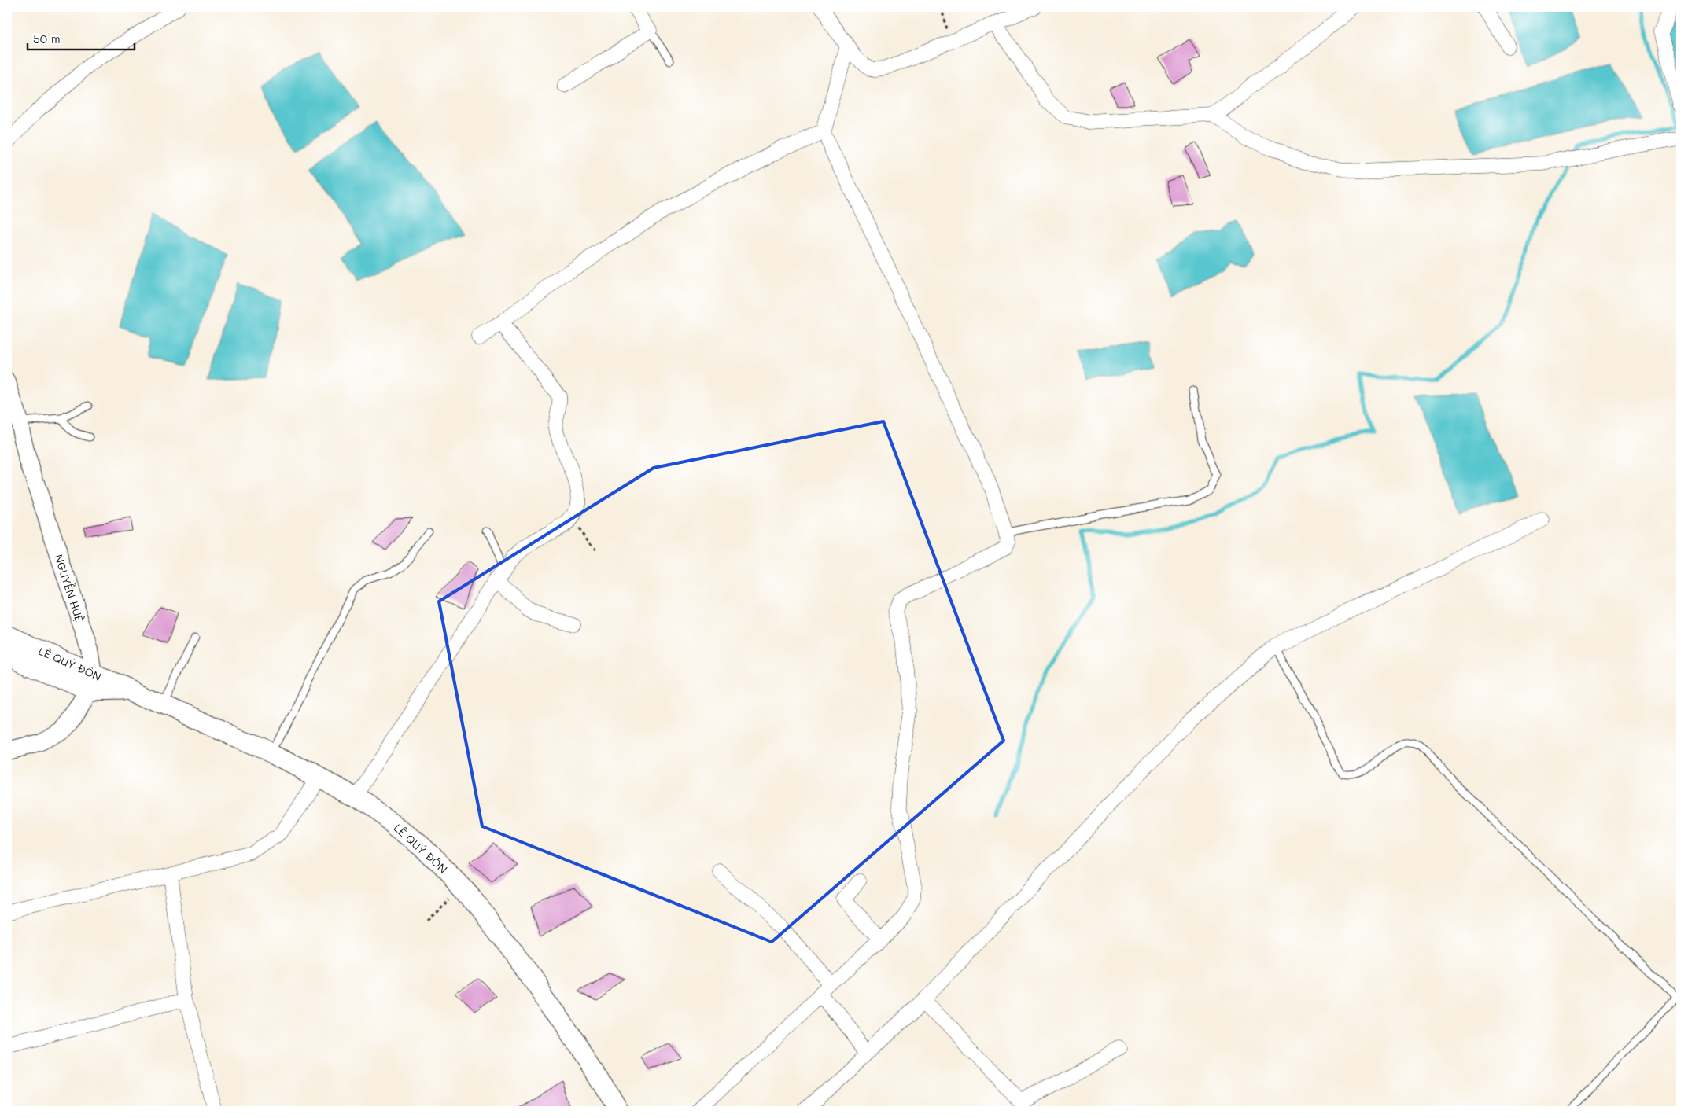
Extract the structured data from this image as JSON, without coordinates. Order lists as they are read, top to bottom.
{
  "streets": {
    "main road": ["LÊ QUÝ ĐÔN"],
    "street": ["NGUYỄN HUỆ"]
  },
  "crossings": [
    ["NGUYỄN HUỆ", "LÊ QUÝ ĐÔN"]
  ],
  "scale_bar": "50 m"
}
